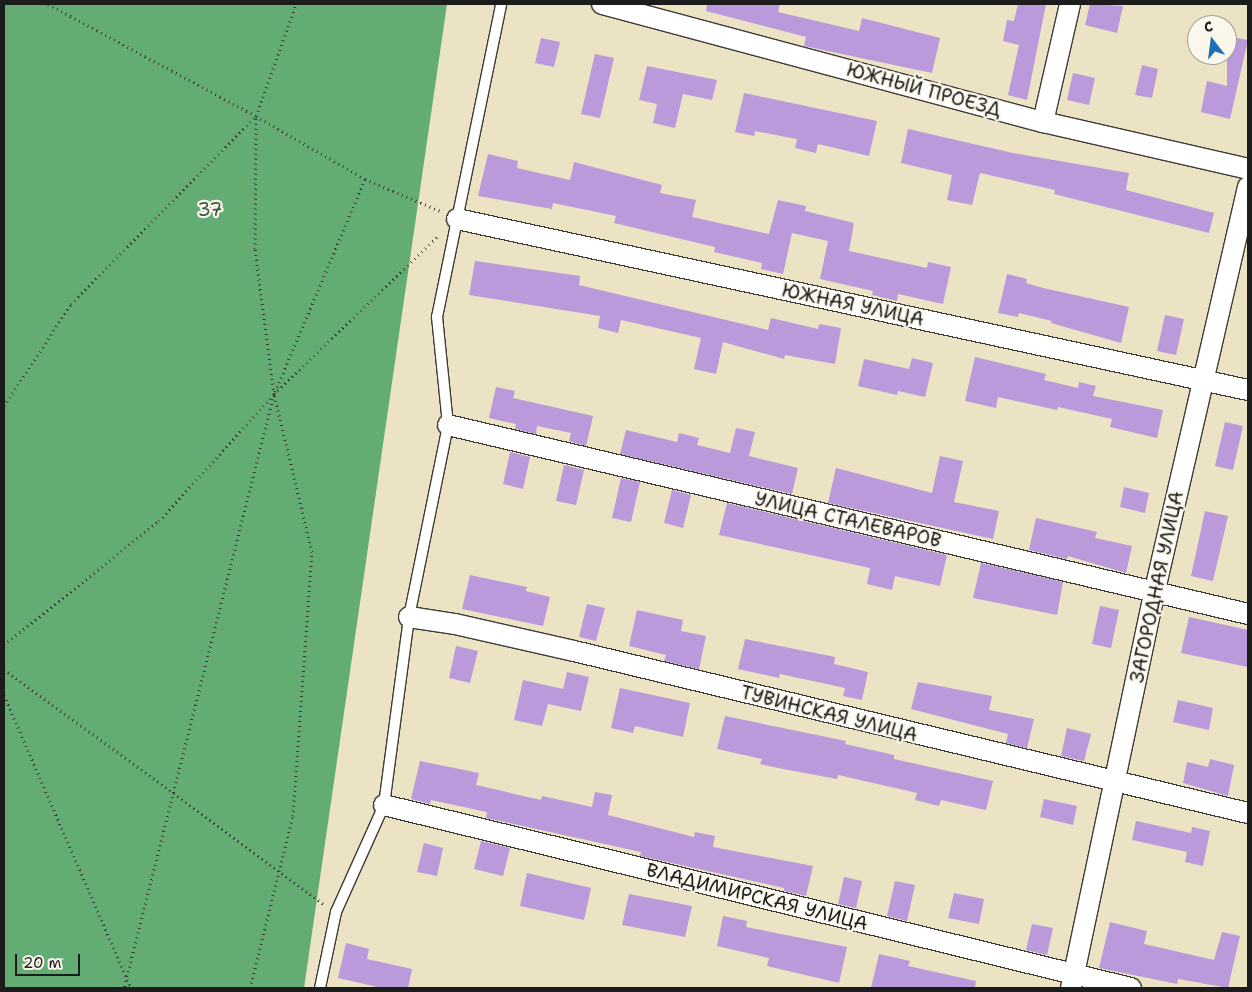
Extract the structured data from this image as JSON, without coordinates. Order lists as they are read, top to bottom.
{
  "streets": {
    "street": [
      "ЮЖНЫЙ ПРОЕЗД",
      "ЮЖНАЯ УЛИЦА",
      "УЛИЦА СТАЛЕВАРОВ",
      "ЗАГОРОДНАЯ УЛИЦА",
      "ТУВИНСКАЯ УЛИЦА",
      "ВЛАДИМИРСКАЯ УЛИЦА"
    ]
  },
  "crossings": [
    ["ЮЖНАЯ УЛИЦА", "ЗАГОРОДНАЯ УЛИЦА"],
    ["УЛИЦА СТАЛЕВАРОВ", "ЗАГОРОДНАЯ УЛИЦА"],
    ["ЗАГОРОДНАЯ УЛИЦА", "ТУВИНСКАЯ УЛИЦА"],
    ["ЗАГОРОДНАЯ УЛИЦА", "ВЛАДИМИРСКАЯ УЛИЦА"]
  ],
  "parks": ["37"],
  "scale_bar": "20 m",
  "north": "top"
}
